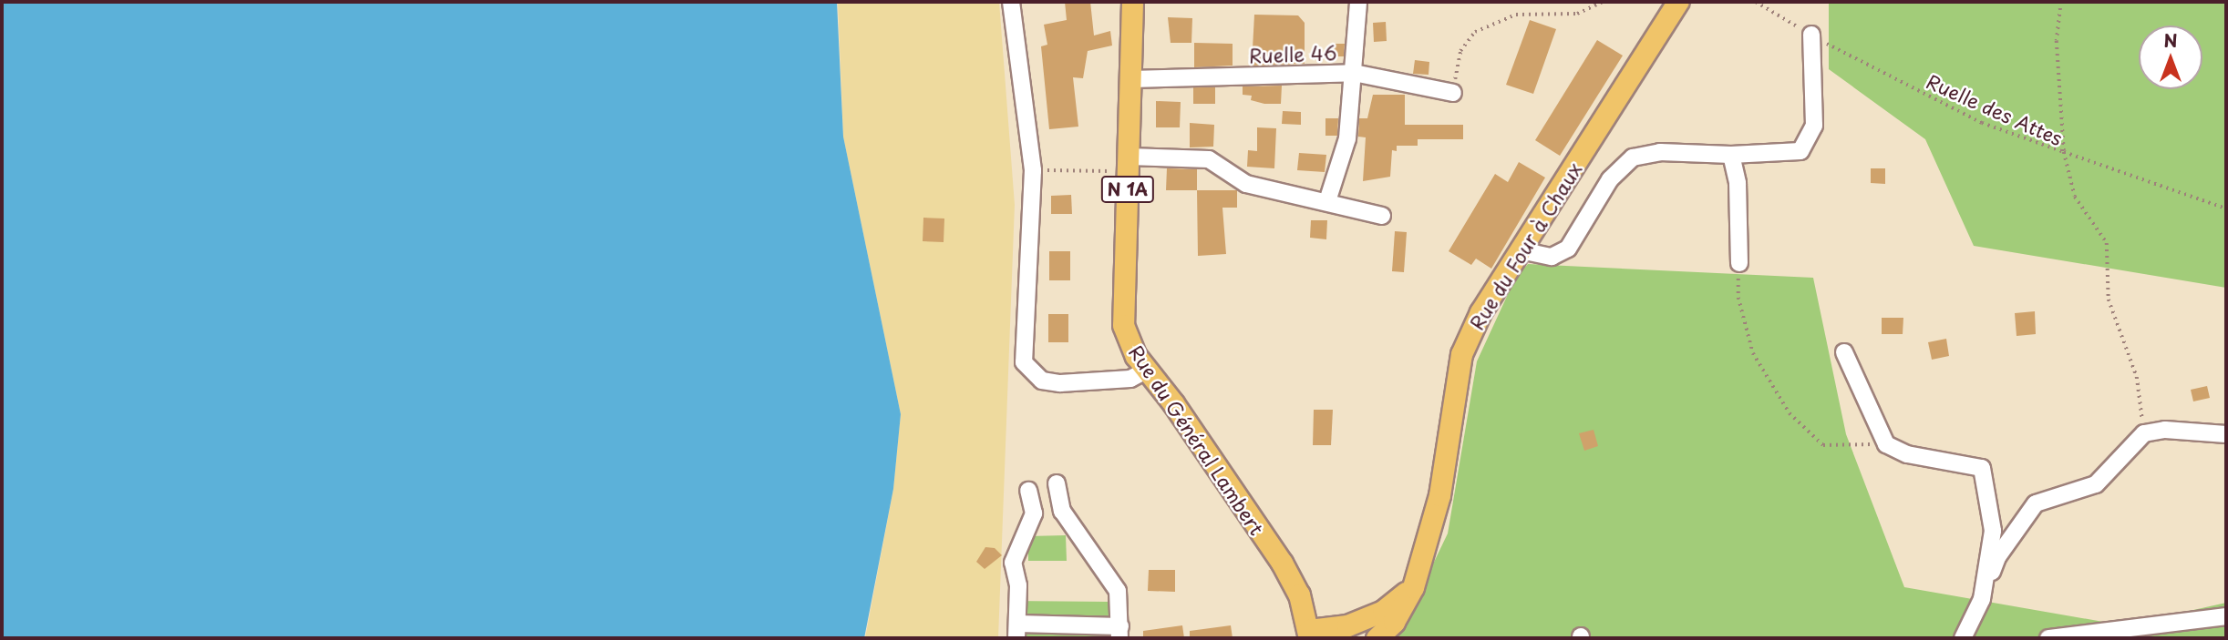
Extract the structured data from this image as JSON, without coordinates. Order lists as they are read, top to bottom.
{
  "streets": {
    "main road": ["N 1A", "Rue du Four à Chaux", "Rue du Général Lambert"],
    "street": ["Ruelle 46"],
    "path": ["Ruelle des Attes"]
  },
  "crossings": [
    ["Ruelle 46", "Rue du Général Lambert"]
  ],
  "north": "top"
}
